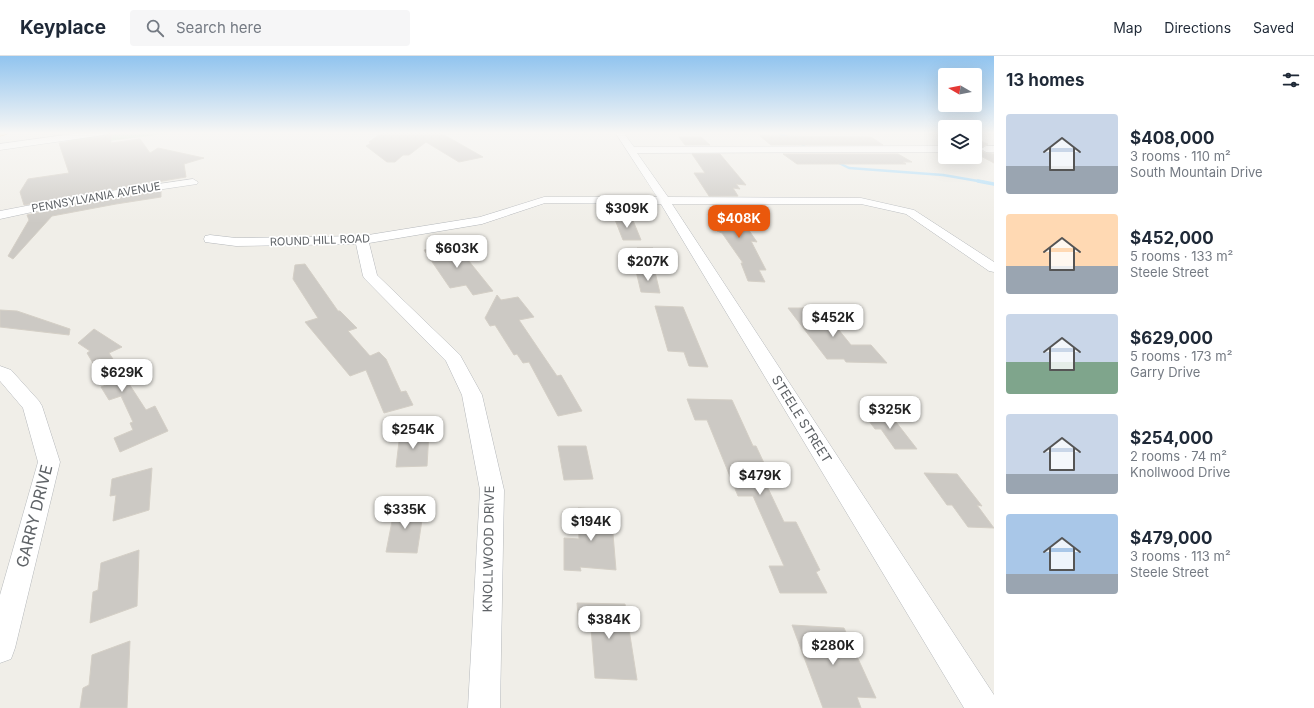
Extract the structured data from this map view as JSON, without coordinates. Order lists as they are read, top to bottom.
{
  "streets": {
    "street": [
      "PENNSYLVANIA AVENUE",
      "ROUND HILL ROAD",
      "STEELE STREET",
      "GARRY DRIVE",
      "KNOLLWOOD DRIVE"
    ]
  },
  "crossings": [
    ["ROUND HILL ROAD", "STEELE STREET"],
    ["ROUND HILL ROAD", "KNOLLWOOD DRIVE"]
  ],
  "north": "left",
  "page": {
    "header": "Keyplace",
    "search": "Search here",
    "nav": ["Map", "Directions", "Saved"],
    "heading": "13 homes",
    "list": [
      {
        "name": "$408,000",
        "note": "3 rooms · 110 m² · South Mountain Drive"
      },
      {
        "name": "$452,000",
        "note": "5 rooms · 133 m² · Steele Street"
      },
      {
        "name": "$629,000",
        "note": "5 rooms · 173 m² · Garry Drive"
      },
      {
        "name": "$254,000",
        "note": "2 rooms · 74 m² · Knollwood Drive"
      },
      {
        "name": "$479,000",
        "note": "3 rooms · 113 m² · Steele Street"
      }
    ],
    "price": [
      "$309K",
      "$408K",
      "$603K",
      "$207K",
      "$452K",
      "$629K",
      "$325K",
      "$254K",
      "$479K",
      "$335K",
      "$194K",
      "$384K",
      "$280K"
    ]
  }
}
